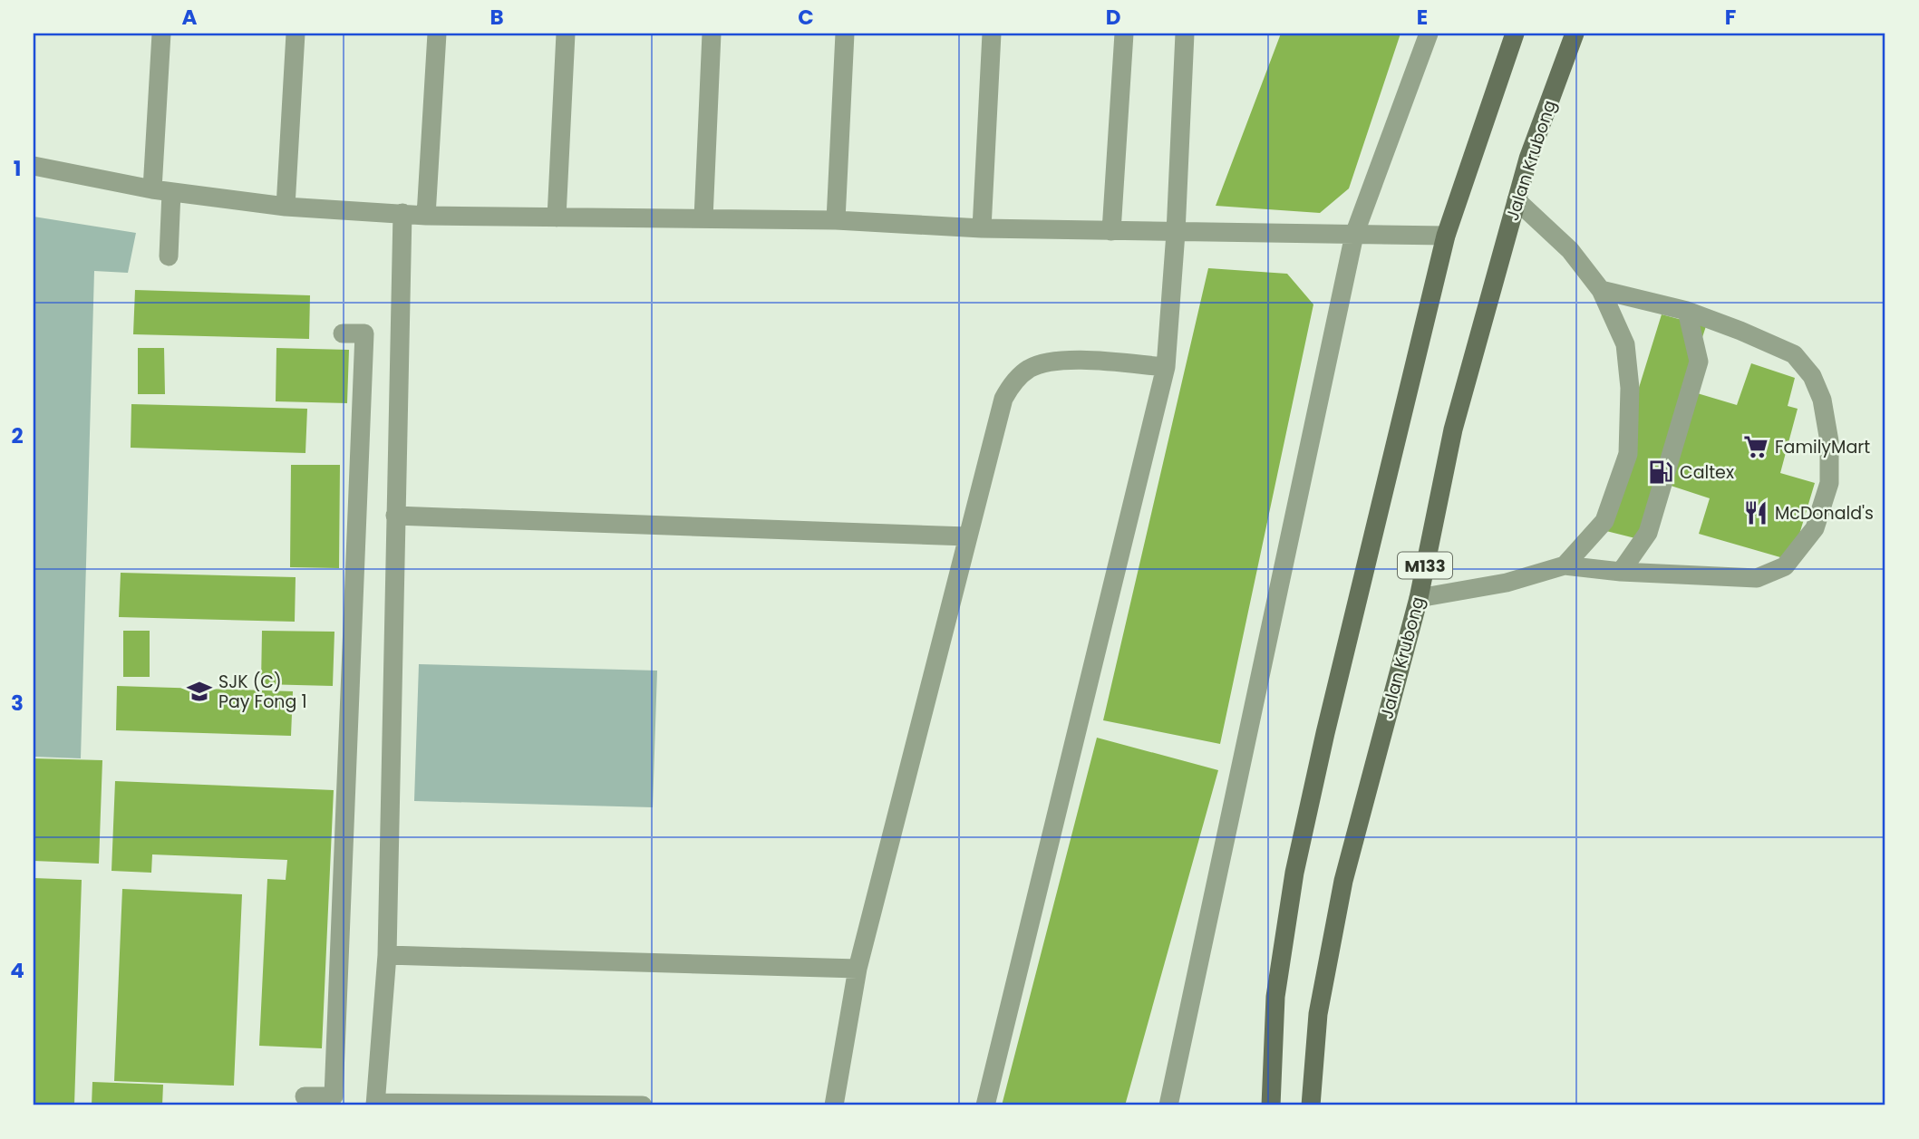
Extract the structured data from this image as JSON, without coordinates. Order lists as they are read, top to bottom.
{
  "streets": {
    "main road": ["Jalan Krubong", "M133"]
  },
  "places": {
    "supermarket": ["FamilyMart"],
    "fuel station": ["Caltex"],
    "restaurant": ["McDonald's"],
    "school or university": ["SJK (C) Pay Fong 1"]
  },
  "grid": {
    "columns": [
      "A",
      "B",
      "C",
      "D",
      "E",
      "F"
    ],
    "rows": [
      "1",
      "2",
      "3",
      "4"
    ]
  }
}
